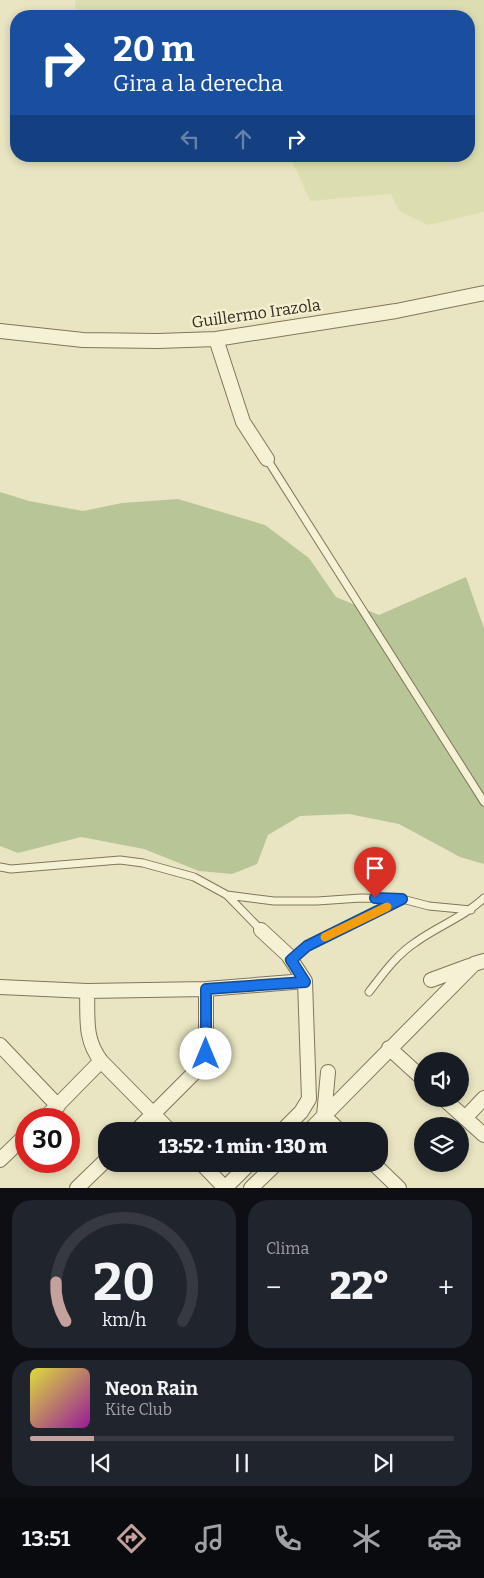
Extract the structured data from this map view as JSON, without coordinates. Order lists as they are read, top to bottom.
{
  "streets": {
    "street": ["Guillermo Irazola"]
  },
  "page": {
    "turn": ["20 m", "Gira a la derecha"],
    "limit": "30",
    "trip": "13:52 · 1 min · 130 m",
    "tile": "Clima",
    "heat": ["−", "22°", "+"],
    "song": ["Neon Rain", "Kite Club"],
    "tabs": "13:51",
    "gauge": ["20", "km/h"]
  }
}
